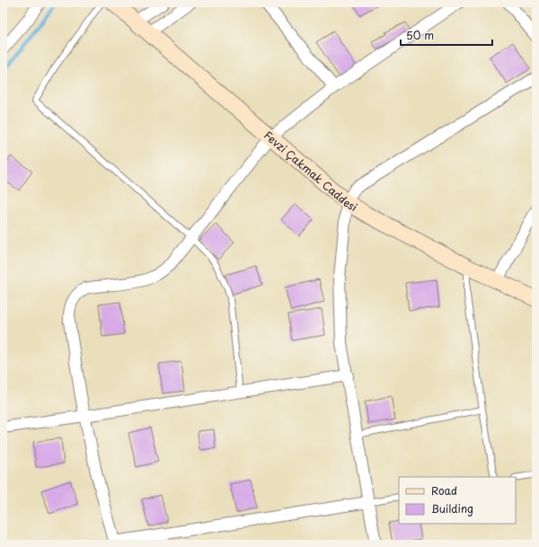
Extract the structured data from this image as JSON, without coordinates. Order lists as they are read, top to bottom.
{
  "streets": {
    "street": ["Fevzi Çakmak Caddesi"]
  },
  "legend": ["Road", "Building"],
  "scale_bar": "50 m"
}
